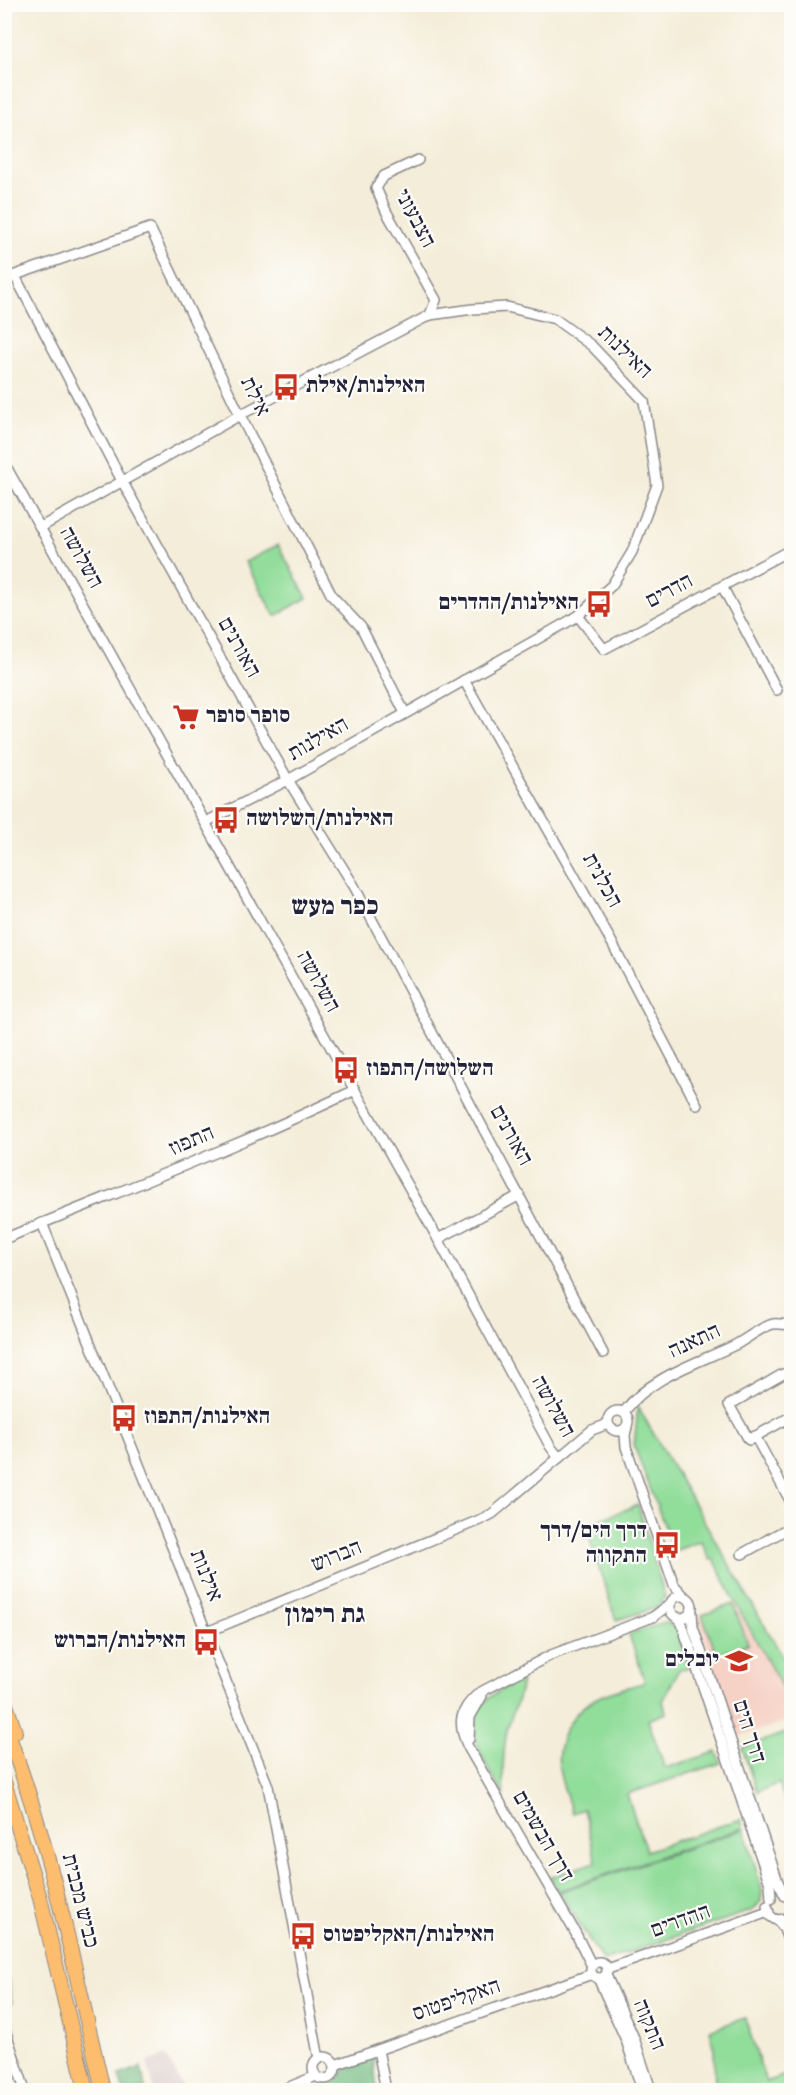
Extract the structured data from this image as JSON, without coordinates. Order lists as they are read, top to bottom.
{
  "streets": {
    "highway": ["כביש מכבית"],
    "street": [
      "הצבעוני",
      "האילנות",
      "אילת",
      "השלושה",
      "הדרים",
      "האורנים",
      "הכלנית",
      "התפוז",
      "התאנה",
      "הברוש",
      "אילנות",
      "דרך הים",
      "דרך הבשמים",
      "ההדרים",
      "האקליפטוס",
      "התקוה"
    ]
  },
  "crossings": [
    ["הצבעוני", "האילנות"],
    ["האילנות", "אילת"],
    ["האילנות", "השלושה"],
    ["האילנות", "הדרים"],
    ["האילנות", "האורנים"],
    ["האילנות", "הכלנית"],
    ["אילת", "האורנים"],
    ["השלושה", "התפוז"],
    ["השלושה", "הברוש"],
    ["התפוז", "אילנות"],
    ["התאנה", "הברוש"],
    ["הברוש", "אילנות"],
    ["אילנות", "האקליפטוס"],
    ["דרך הים", "דרך הבשמים"],
    ["דרך הבשמים", "ההדרים"],
    ["דרך הבשמים", "האקליפטוס"],
    ["דרך הבשמים", "התקוה"],
    ["ההדרים", "האקליפטוס"],
    ["ההדרים", "התקוה"],
    ["האקליפטוס", "התקוה"]
  ],
  "districts": ["כפר מעש", "גת רימון"],
  "places": {
    "bus stop": [
      "האילנות/אילת",
      "האילנות/ההדרים",
      "האילנות/השלושה",
      "השלושה/התפוז",
      "האילנות/התפוז",
      "דרך הים/דרך התקווה",
      "האילנות/הברוש",
      "האילנות/האקליפטוס"
    ],
    "supermarket": ["סופר סופר"],
    "school or university": ["יובלים"]
  }
}
